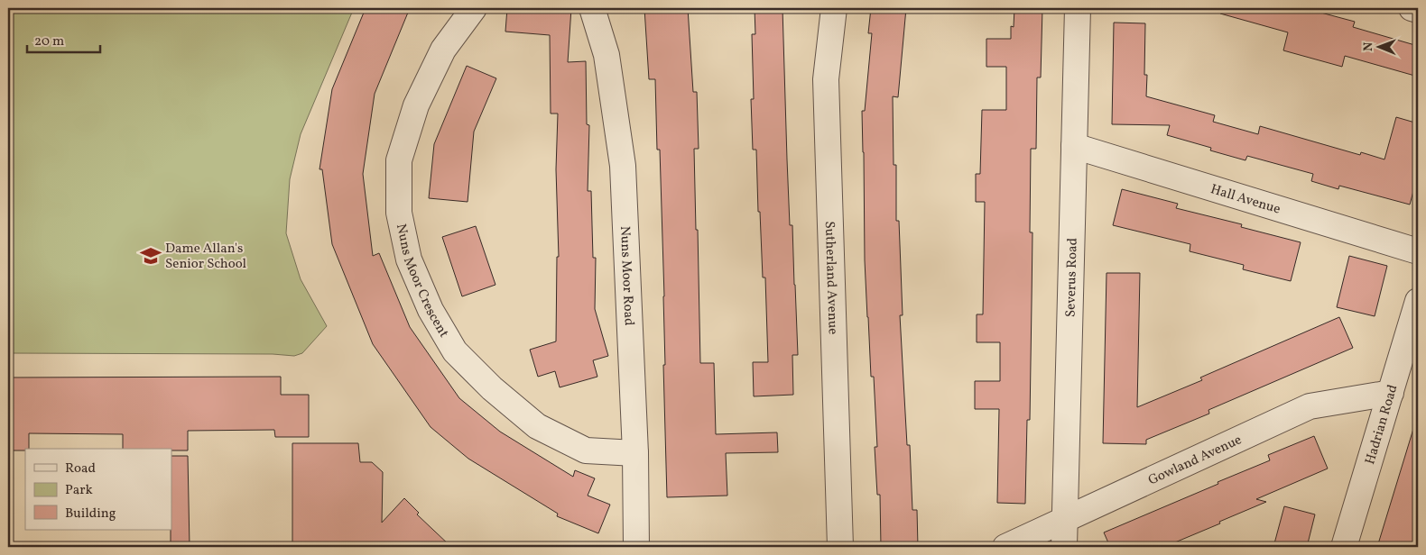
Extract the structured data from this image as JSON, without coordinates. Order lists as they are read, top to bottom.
{
  "streets": {
    "street": [
      "Hall Avenue",
      "Nuns Moor Road",
      "Sutherland Avenue",
      "Severus Road",
      "Nuns Moor Crescent",
      "Hadrian Road",
      "Gowland Avenue"
    ]
  },
  "crossings": [
    ["Hall Avenue", "Severus Road"],
    ["Nuns Moor Road", "Nuns Moor Crescent"],
    ["Severus Road", "Gowland Avenue"],
    ["Hadrian Road", "Gowland Avenue"]
  ],
  "places": {
    "school or university": ["Dame Allan's Senior School"]
  },
  "legend": ["Road", "Park", "Building"],
  "scale_bar": "20 m",
  "north": "left"
}
